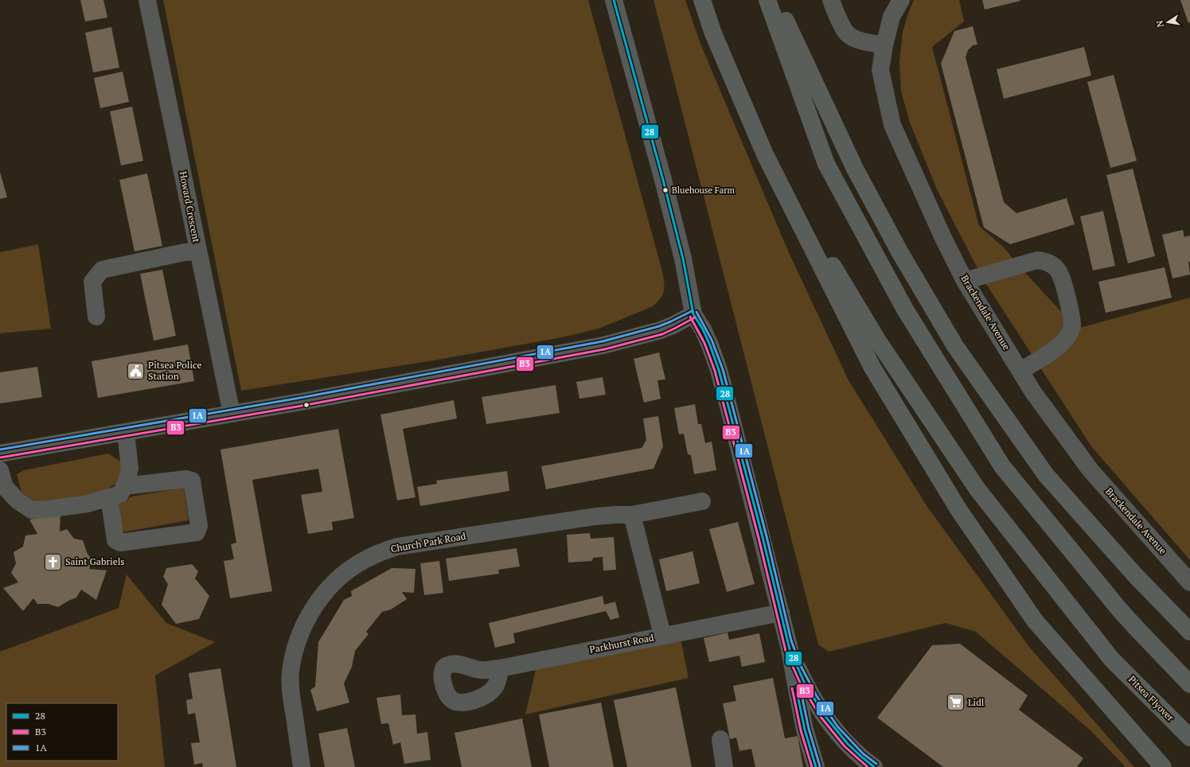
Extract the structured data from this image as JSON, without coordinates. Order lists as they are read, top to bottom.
{
  "streets": {
    "highway": ["Pitsea Flyover"],
    "street": [
      "Howard Crescent",
      "Brackendale Avenue",
      "Church Park Road",
      "Parkhurst Road"
    ]
  },
  "places": {
    "other": ["Bluehouse Farm"],
    "public building": ["Pitsea Police Station"],
    "church": ["Saint Gabriels"],
    "supermarket": ["Lidl"]
  },
  "lines": ["transit line 28", "transit line 1A", "transit line B3"],
  "legend": ["28", "B3", "1A"],
  "north": "left"
}
